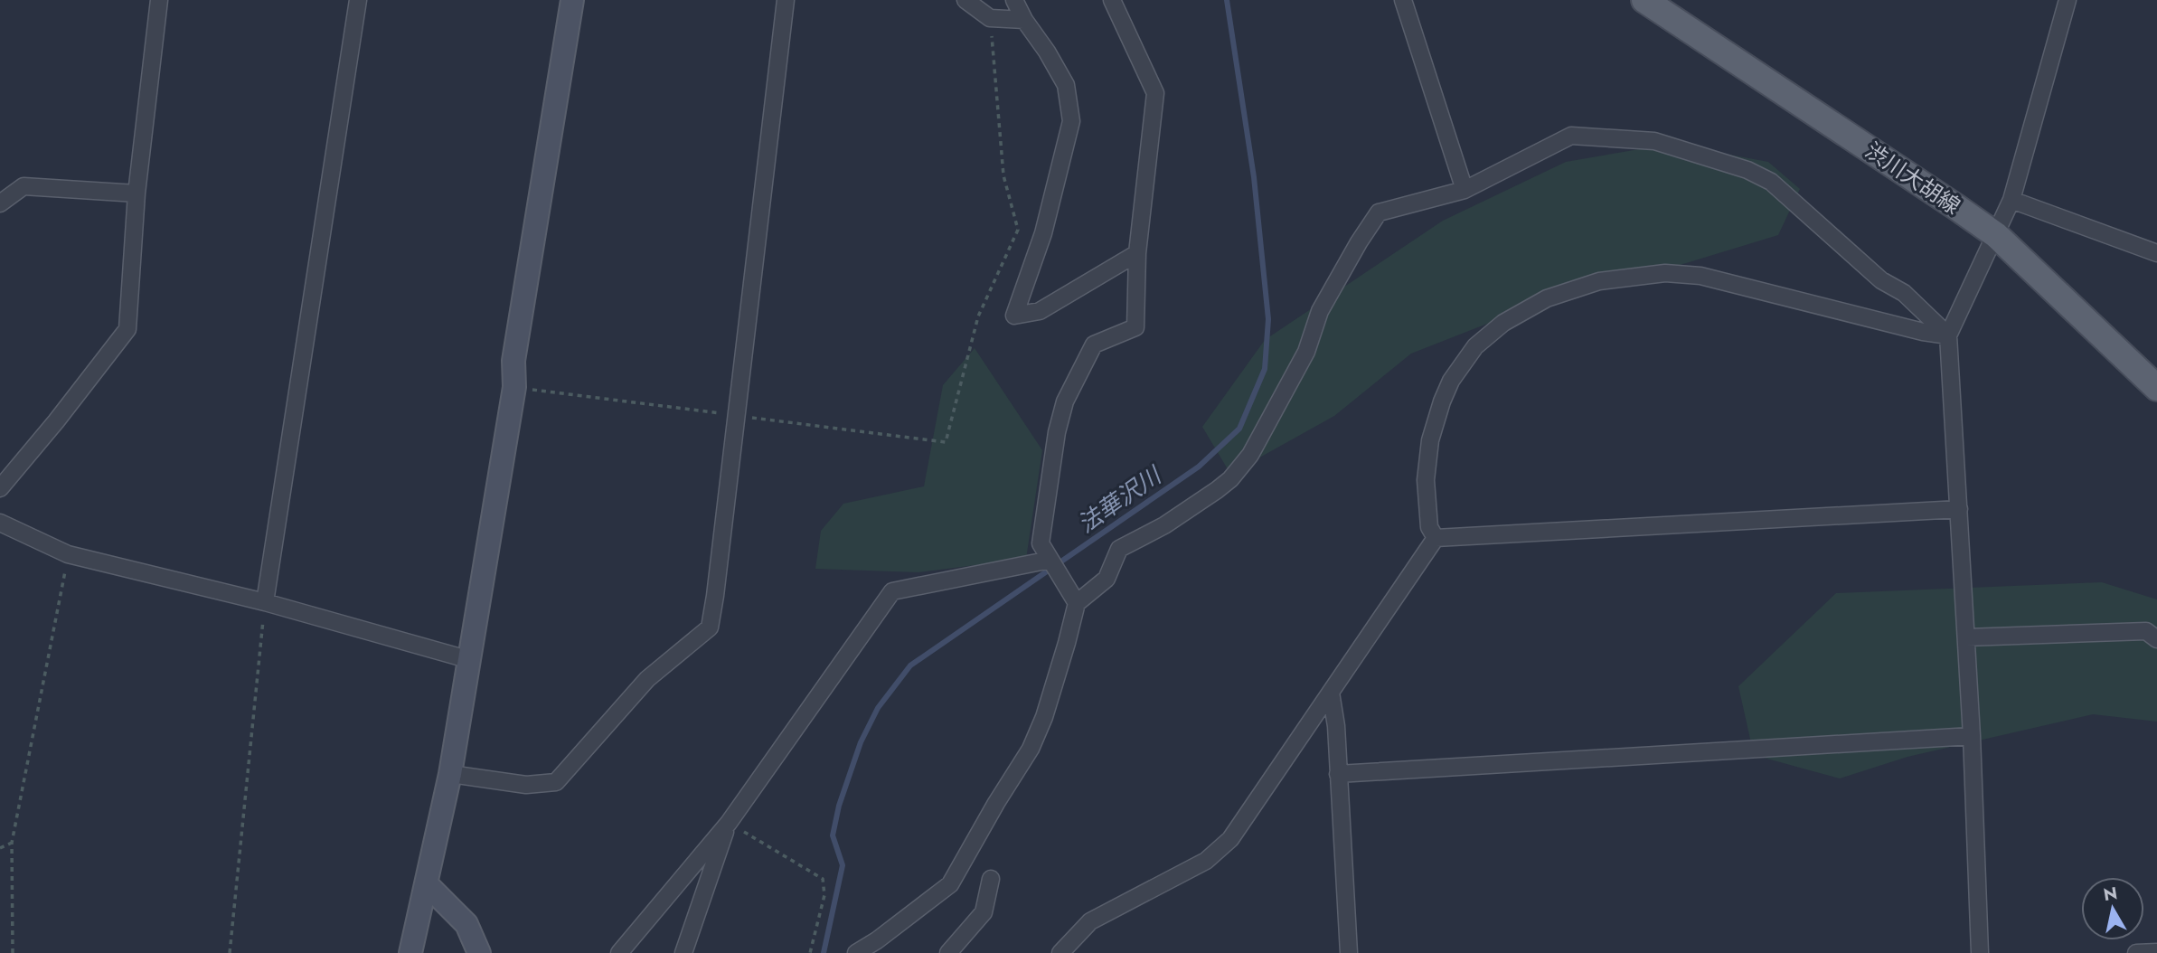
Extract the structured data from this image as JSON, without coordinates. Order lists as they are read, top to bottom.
{
  "streets": {
    "main road": ["渋川大胡線"]
  },
  "water": ["法華沢川"],
  "north": "top"
}
